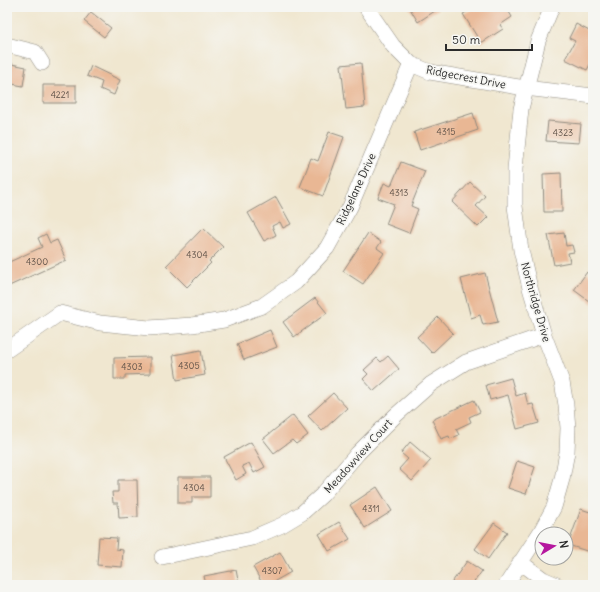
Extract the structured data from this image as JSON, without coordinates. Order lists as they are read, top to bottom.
{
  "streets": {
    "street": [
      "Ridgecrest Drive",
      "Ridgelane Drive",
      "Northridge Drive",
      "Meadowview Court"
    ]
  },
  "crossings": [
    ["Ridgecrest Drive", "Ridgelane Drive"],
    ["Ridgecrest Drive", "Northridge Drive"],
    ["Northridge Drive", "Meadowview Court"]
  ],
  "house_numbers": [
    "4221",
    "4315",
    "4323",
    "4313",
    "4304",
    "4300",
    "4305",
    "4303",
    "4304",
    "4311",
    "4307"
  ],
  "scale_bar": "50 m",
  "north": "right"
}
